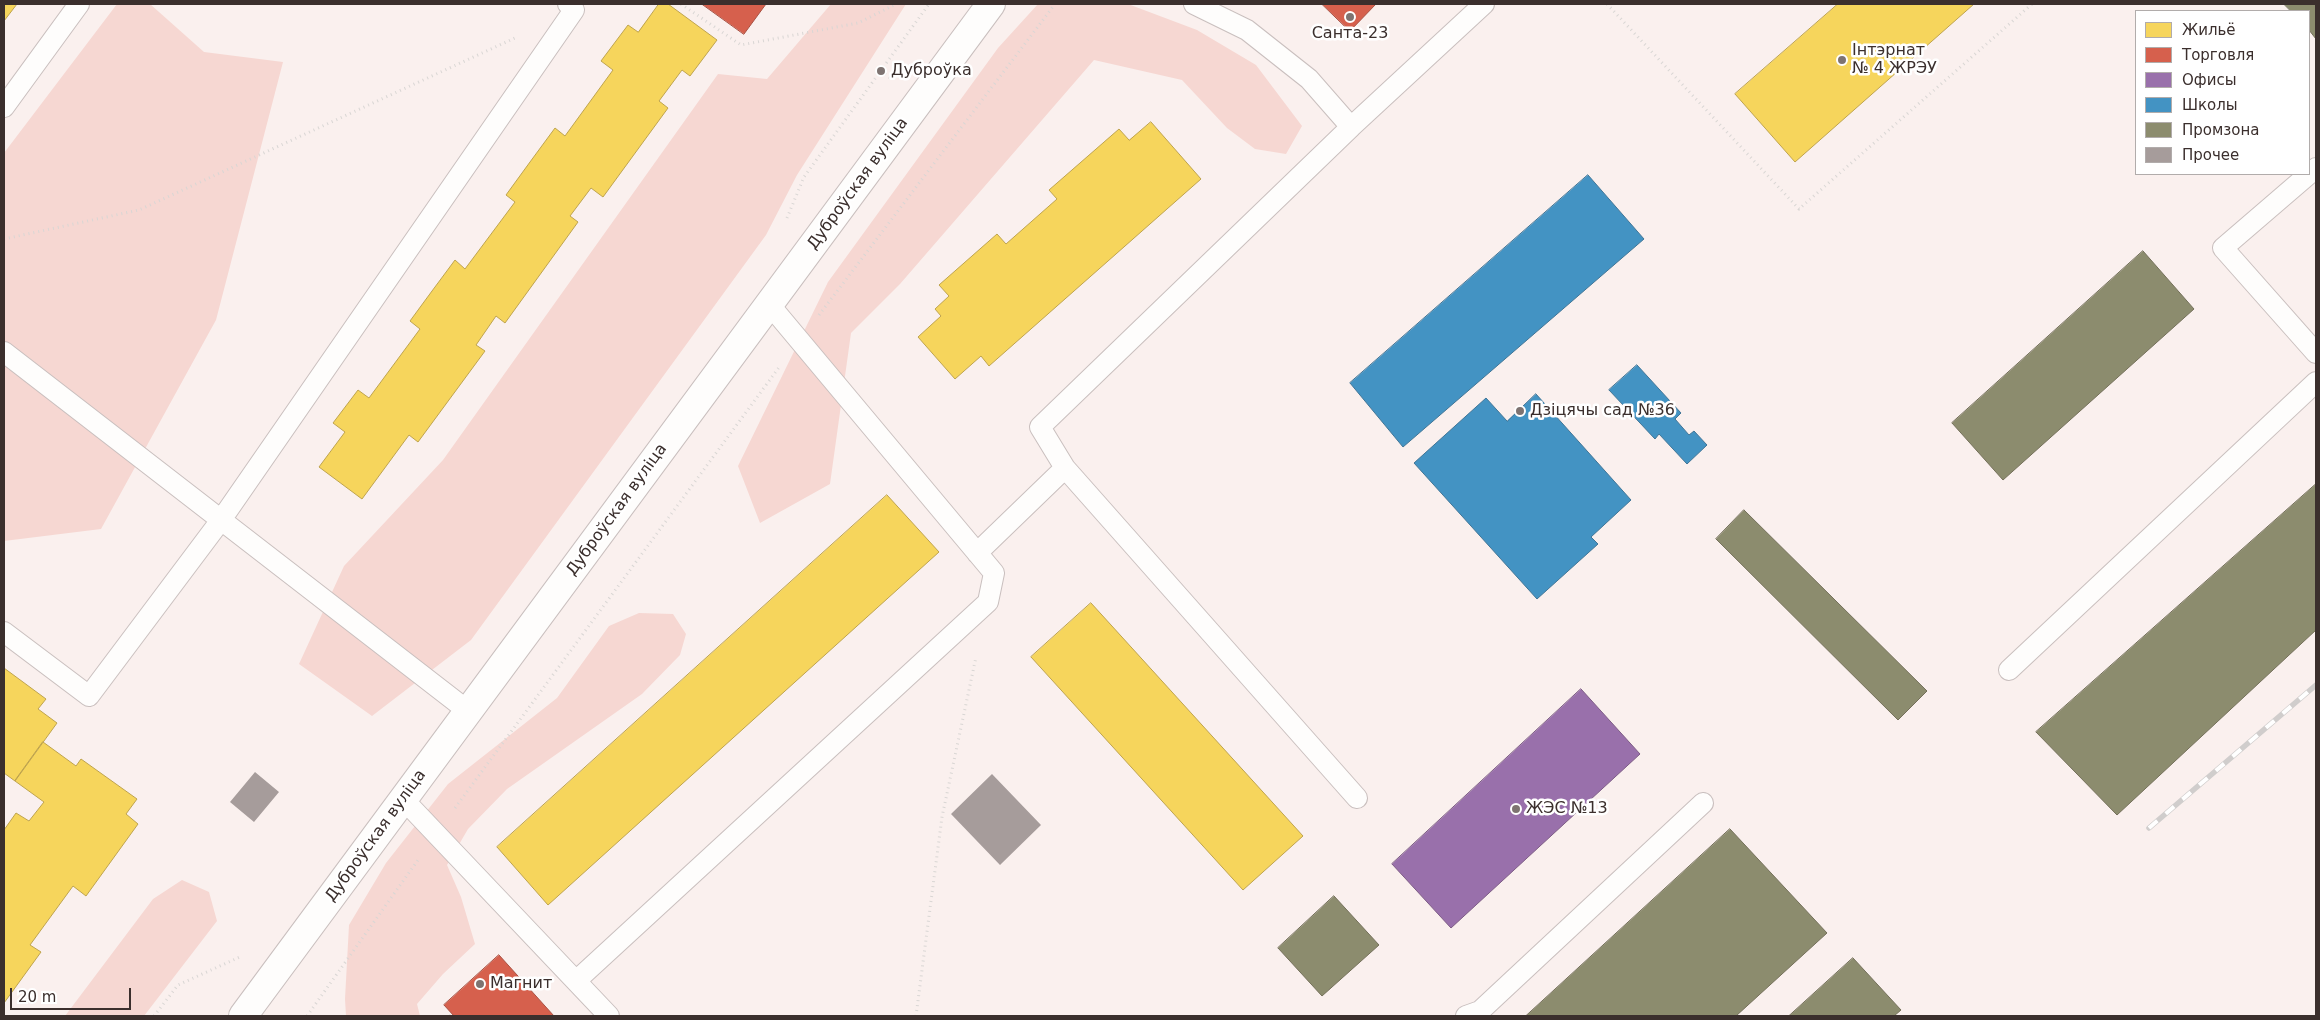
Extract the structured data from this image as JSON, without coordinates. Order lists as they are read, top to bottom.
{
  "streets": {
    "main road": ["Дуброўская вуліца"]
  },
  "places": [
    "Санта-23",
    "Інтэрнат № 4 ЖРЭУ",
    "Дуброўка",
    "Дзіцячы сад №36",
    "ЖЭС №13",
    "Магнит"
  ],
  "legend": [
    "Жильё",
    "Торговля",
    "Офисы",
    "Школы",
    "Промзона",
    "Прочее"
  ],
  "scale_bar": "20 m"
}
